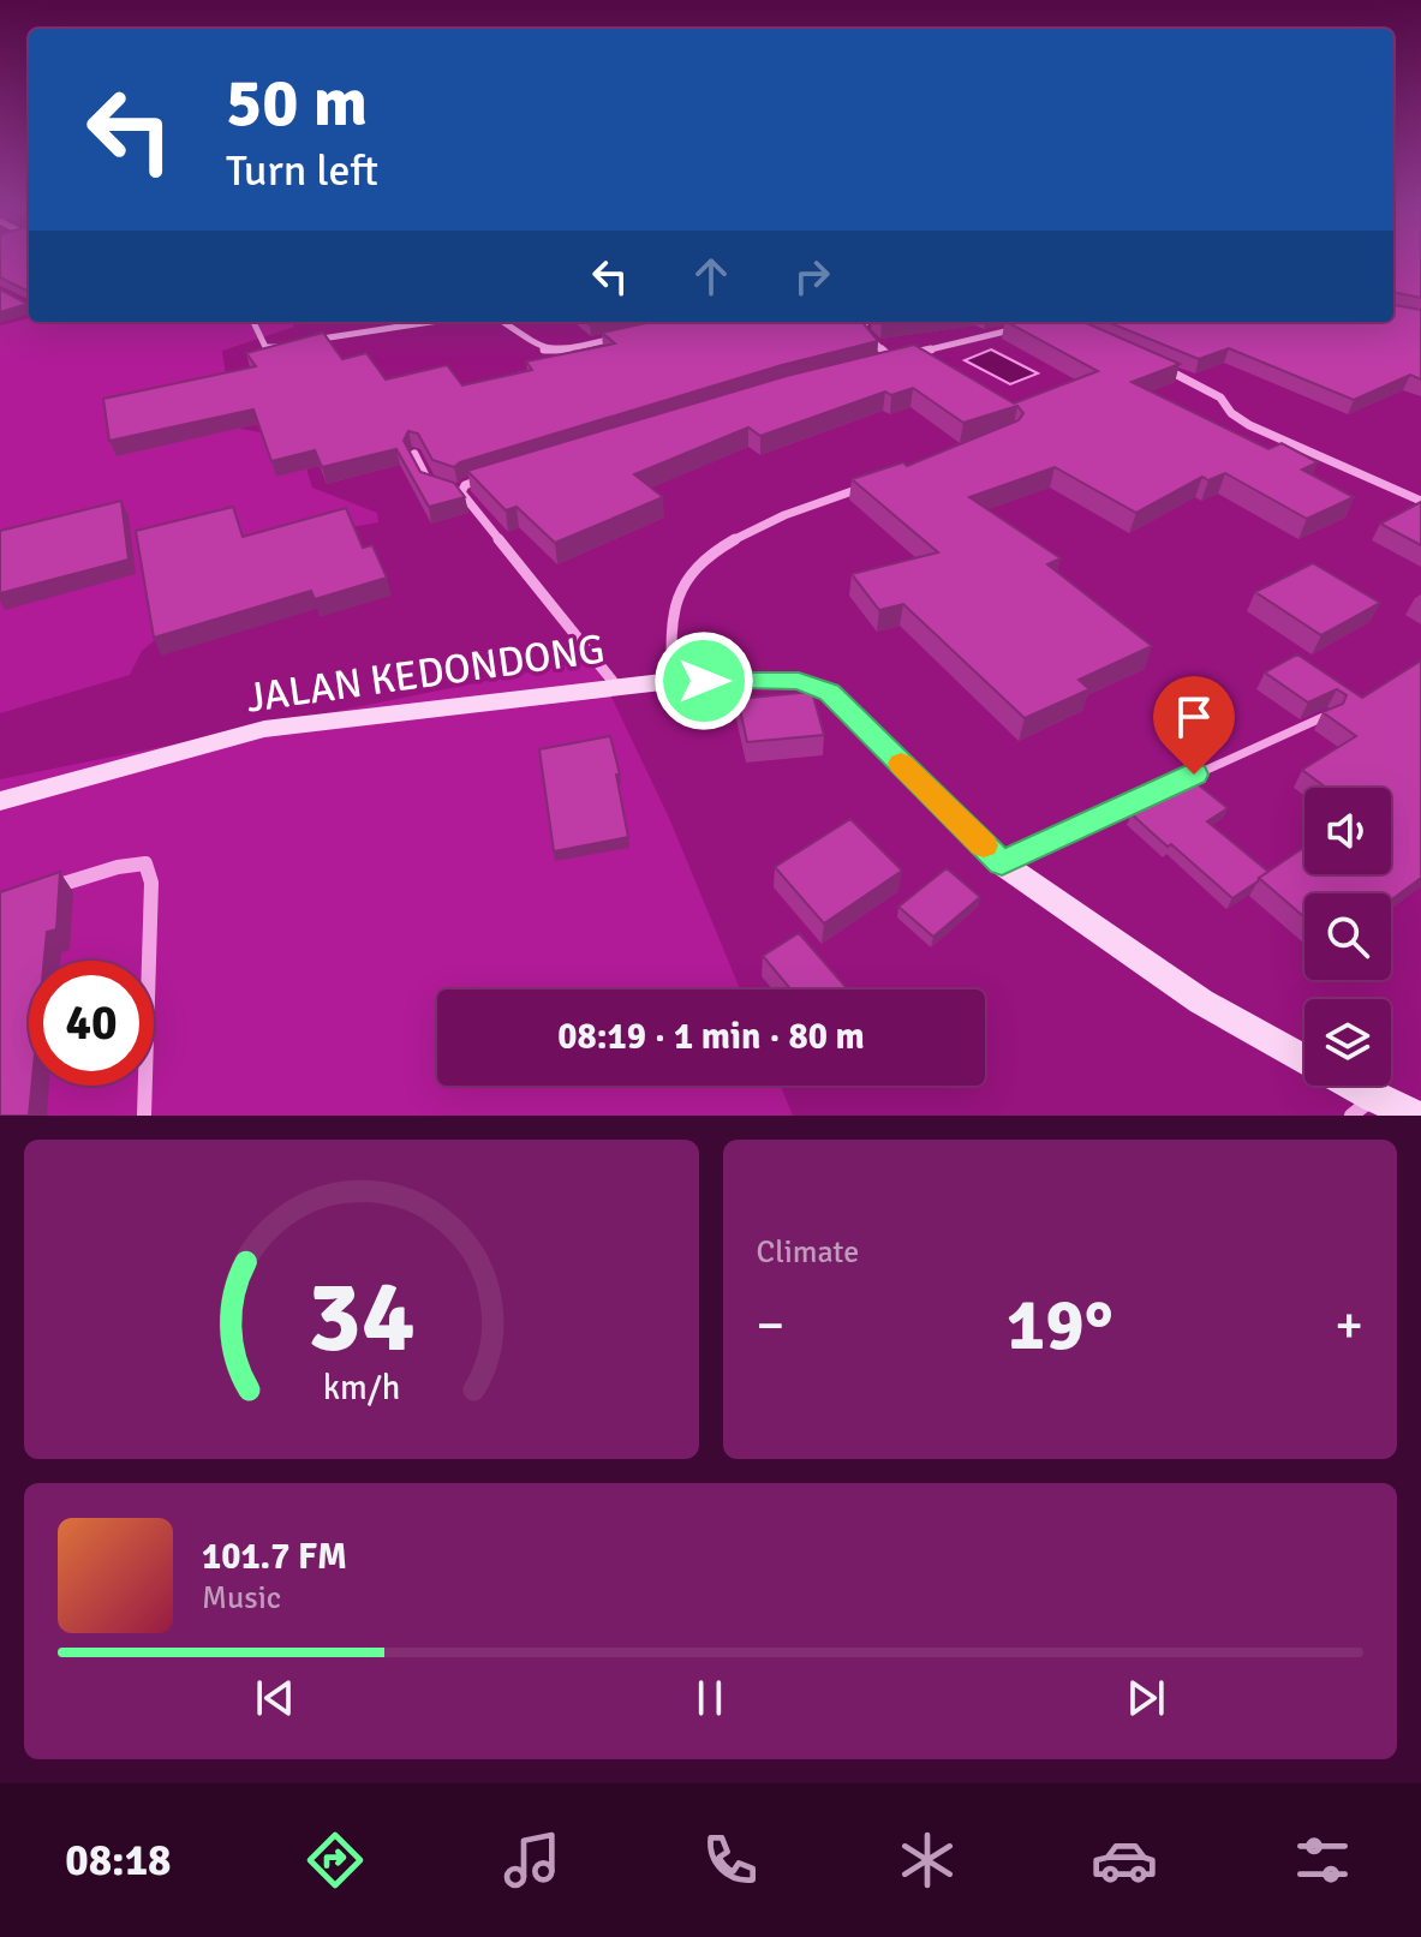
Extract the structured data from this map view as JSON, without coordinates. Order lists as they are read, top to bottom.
{
  "streets": {
    "street": ["JALAN KEDONDONG"]
  },
  "page": {
    "turn": ["50 m", "Turn left"],
    "limit": "40",
    "trip": "08:19 · 1 min · 80 m",
    "tile": "Climate",
    "heat": ["−", "19°", "+"],
    "song": ["101.7 FM", "Music"],
    "tabs": "08:18",
    "gauge": ["34", "km/h"]
  }
}
